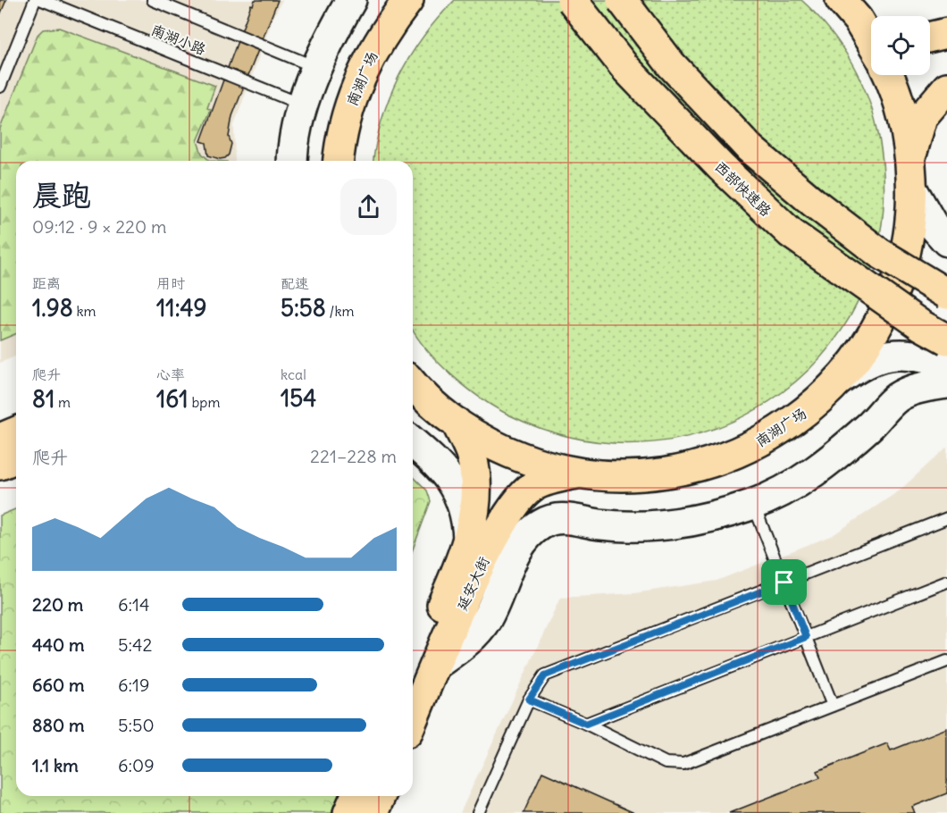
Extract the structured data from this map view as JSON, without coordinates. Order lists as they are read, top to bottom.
{
  "streets": {
    "main road": ["南湖广场", "西部快速路", "延安大街"],
    "lane": ["南湖小路"]
  },
  "crossings": [
    ["南湖广场", "延安大街"]
  ],
  "page": {
    "heading": ["晨跑", "09:12 · 9 × 220 m"],
    "stats": [
      ["距离", "1.98 km"],
      ["用时", "11:49"],
      ["配速", "5:58 /km"],
      ["爬升", "81 m"],
      ["心率", "161 bpm"],
      ["kcal", "154"]
    ],
    "chart": ["爬升", "221–228 m"],
    "list": [
      {
        "name": "220 m",
        "note": "6:14"
      },
      {
        "name": "440 m",
        "note": "5:42"
      },
      {
        "name": "660 m",
        "note": "6:19"
      },
      {
        "name": "880 m",
        "note": "5:50"
      },
      {
        "name": "1.1 km",
        "note": "6:09"
      }
    ]
  }
}
